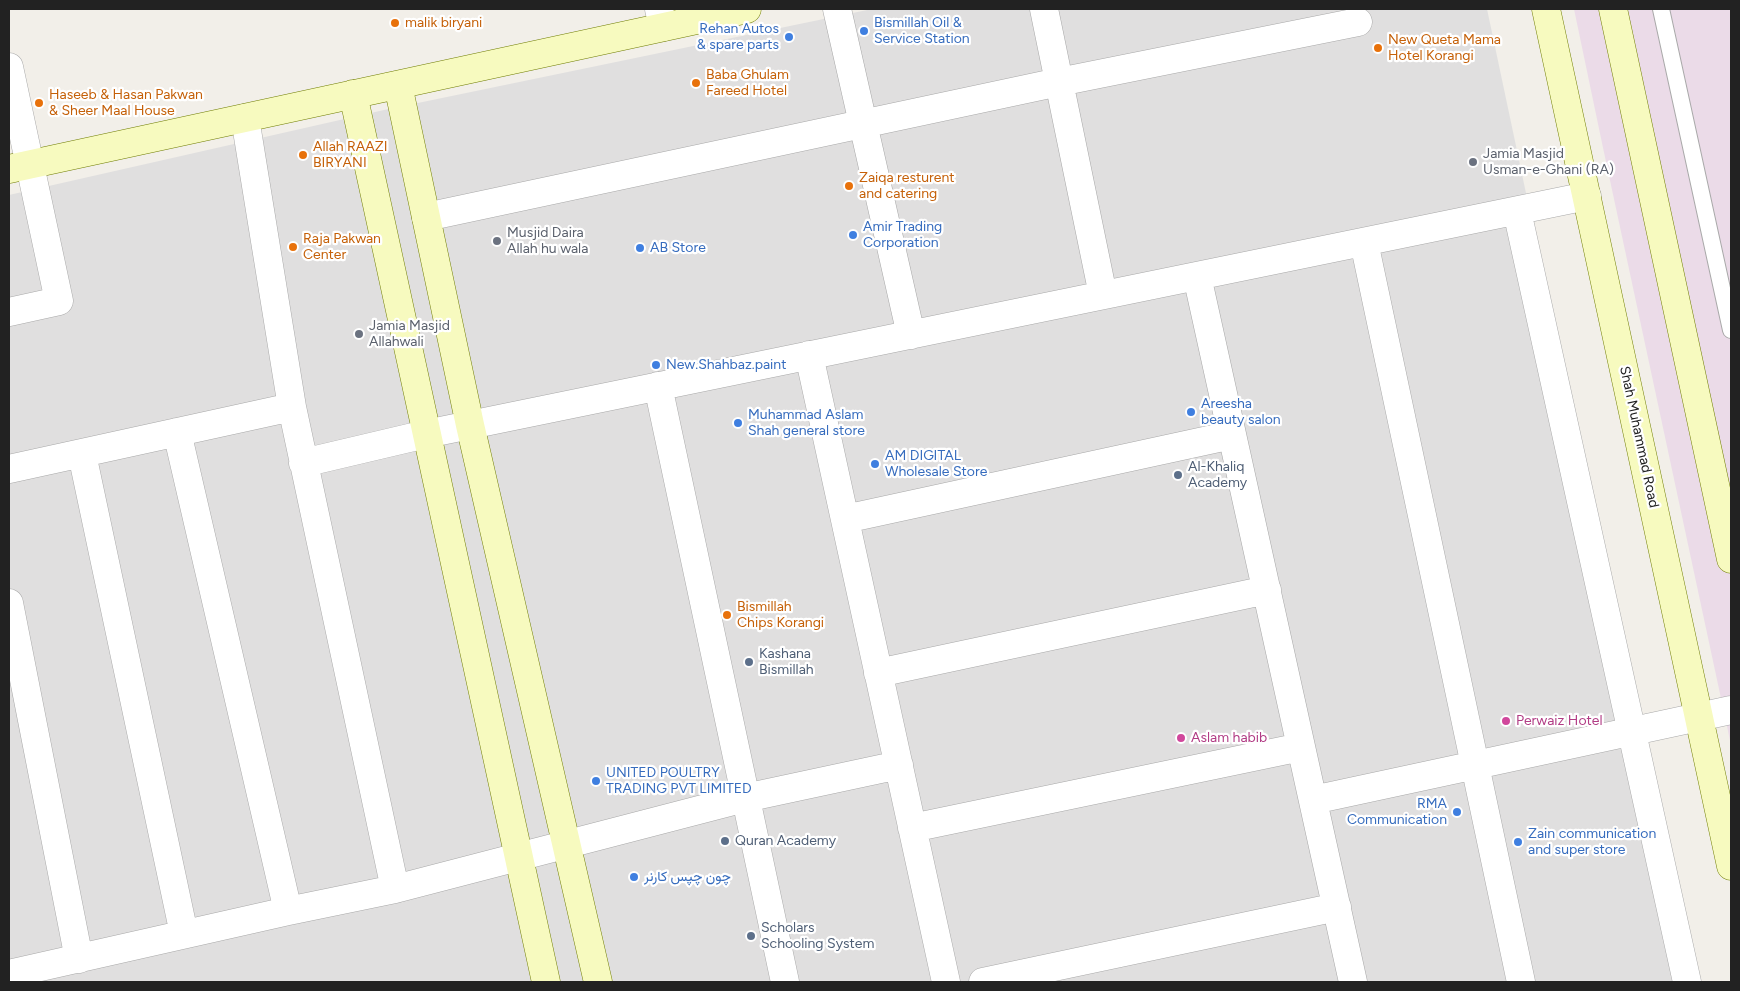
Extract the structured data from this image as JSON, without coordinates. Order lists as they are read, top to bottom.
{
  "streets": {
    "street": ["Shah Muhammad Road"]
  },
  "places": [
    "malik biryani",
    "Bismillah Oil & Service Station",
    "Rehan Autos & spare parts",
    "New Queta Mama Hotel Korangi",
    "Baba Ghulam Fareed Hotel",
    "Haseeb & Hasan Pakwan & Sheer Maal House",
    "Allah RAAZI BIRYANI",
    "Jamia Masjid Usman-e-Ghani (RA)",
    "Zaiqa resturent and catering",
    "Amir Trading Corporation",
    "Musjid Daira Allah hu wala",
    "Raja Pakwan Center",
    "AB Store",
    "Jamia Masjid Allahwali",
    "New.Shahbaz.paint",
    "Areesha beauty salon",
    "Muhammad Aslam Shah general store",
    "AM DIGITAL Wholesale Store",
    "Al-Khaliq Academy",
    "Bismillah Chips Korangi",
    "Kashana Bismillah",
    "Perwaiz Hotel",
    "Aslam habib",
    "UNITED POULTRY TRADING PVT LIMITED",
    "RMA Communication",
    "Quran Academy",
    "Zain communication and super store",
    "چون چپس کارنر",
    "Scholars Schooling System"
  ]
}
